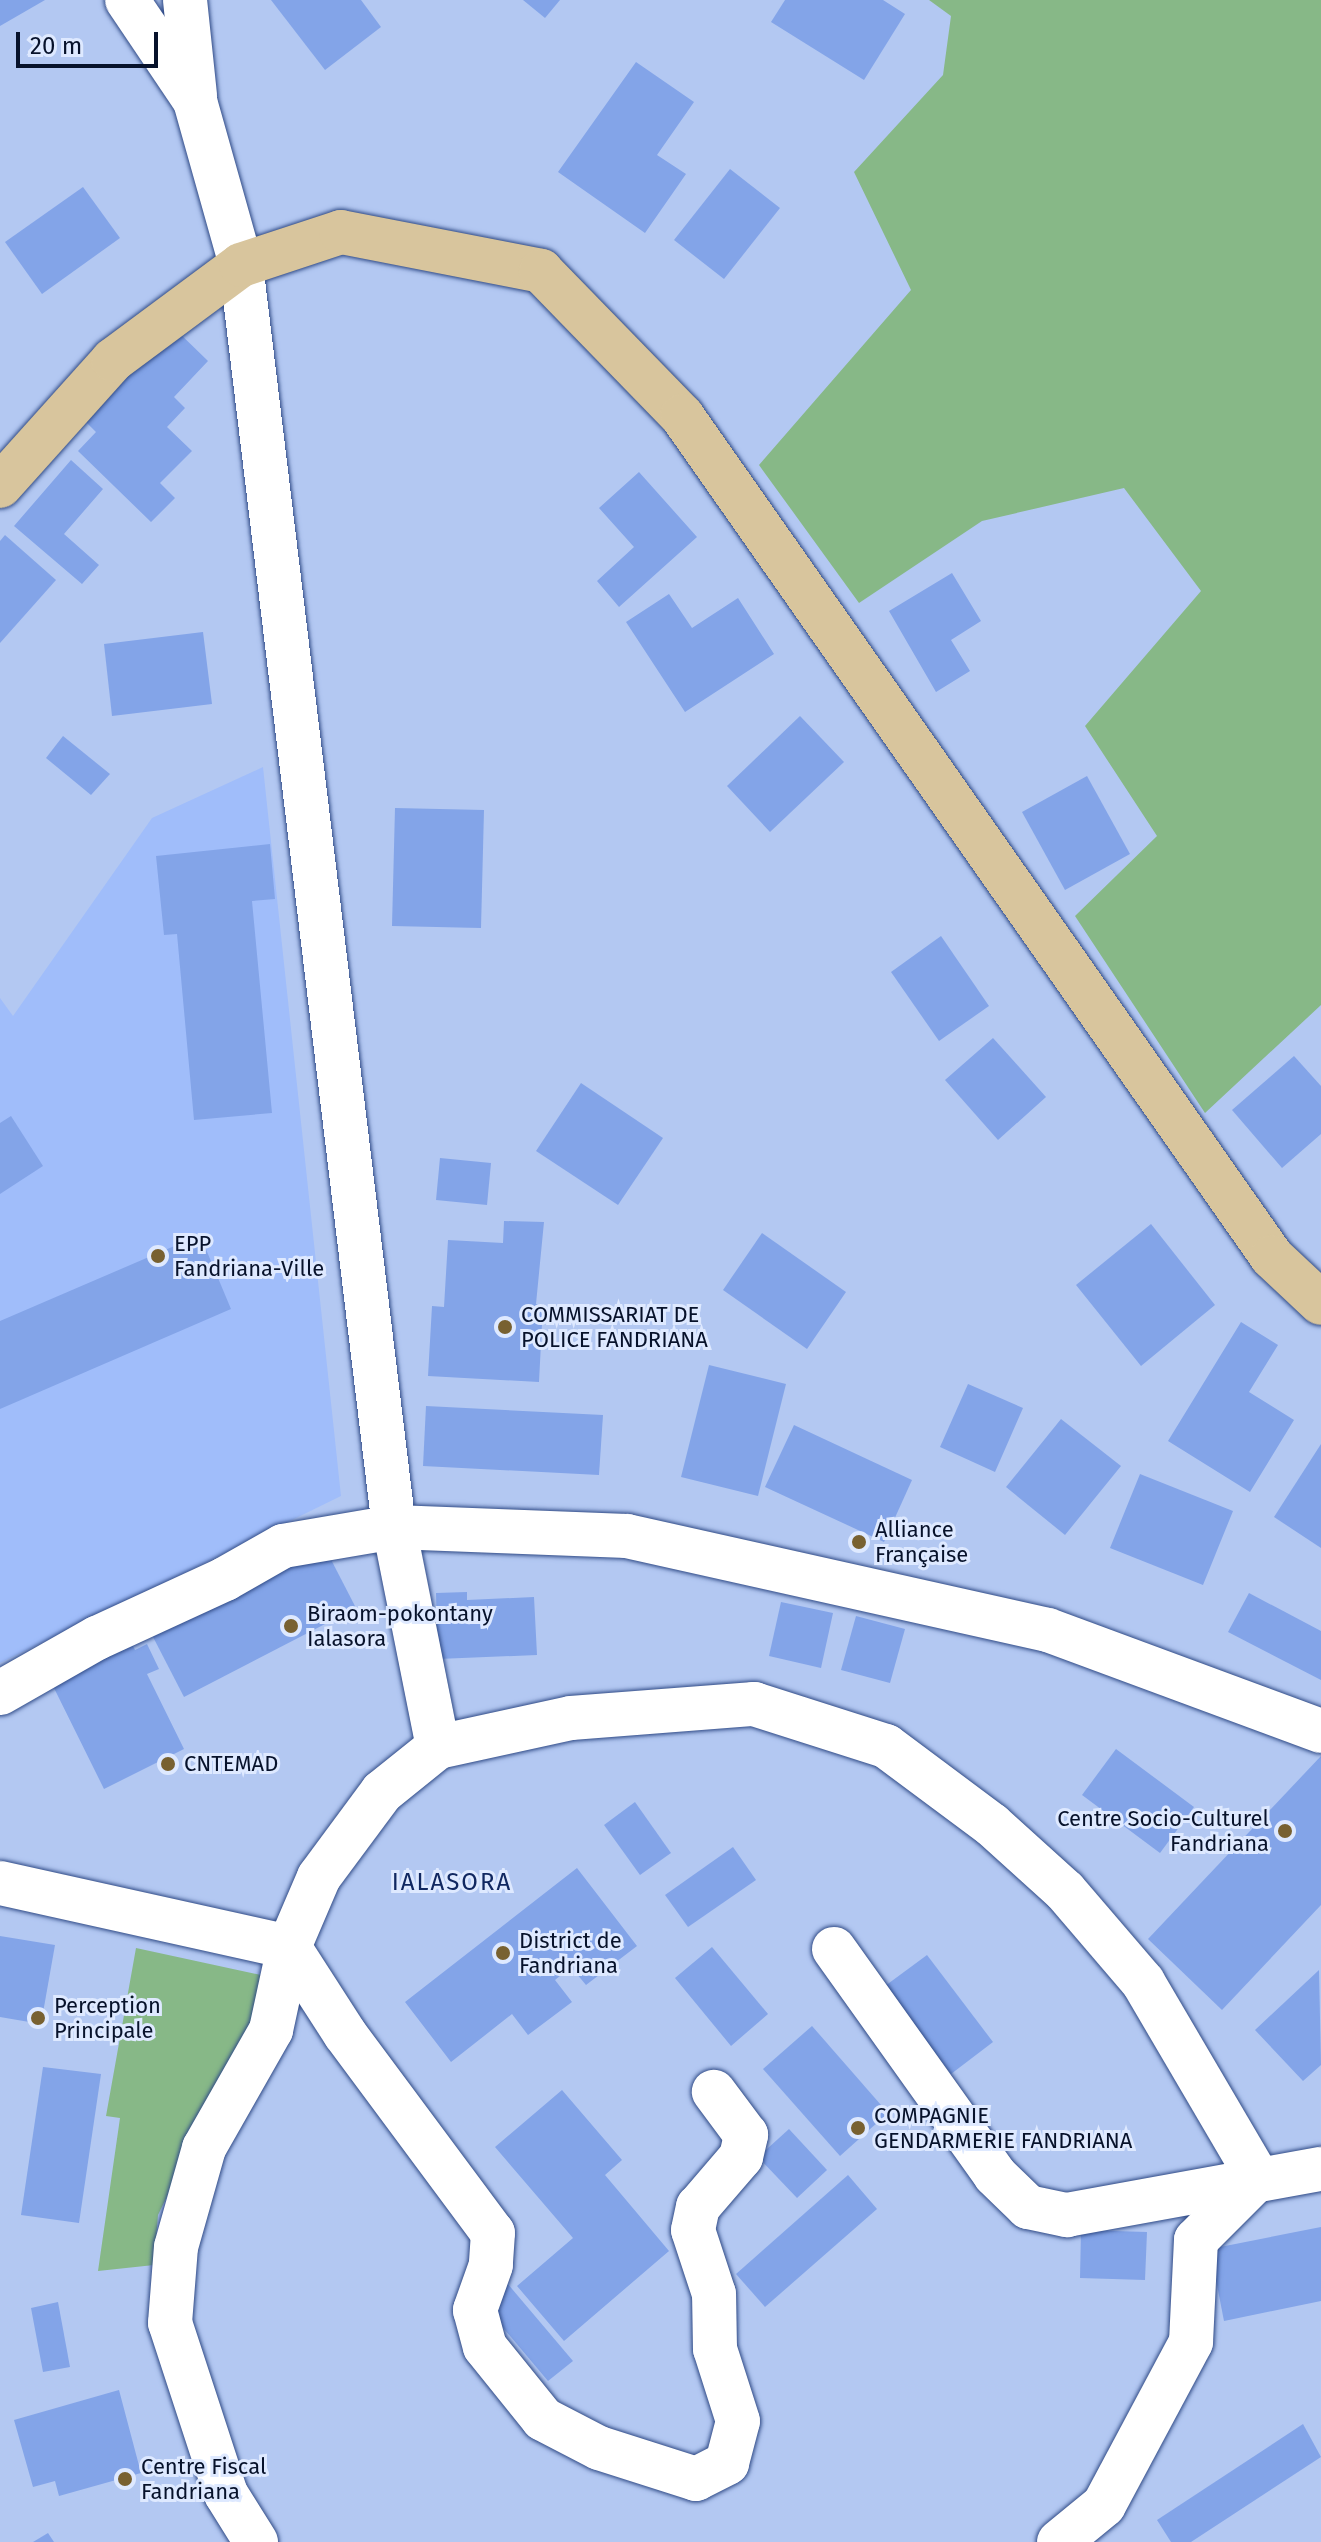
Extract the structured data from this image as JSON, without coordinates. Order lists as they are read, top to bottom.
{
  "districts": ["IALASORA"],
  "places": [
    "EPP Fandriana-Ville",
    "COMMISSARIAT DE POLICE FANDRIANA",
    "Alliance Française",
    "Biraom-pokontany Ialasora",
    "CNTEMAD",
    "Centre Socio-Culturel Fandriana",
    "District de Fandriana",
    "Perception Principale",
    "COMPAGNIE GENDARMERIE FANDRIANA",
    "Centre Fiscal Fandriana"
  ],
  "scale_bar": "20 m"
}
